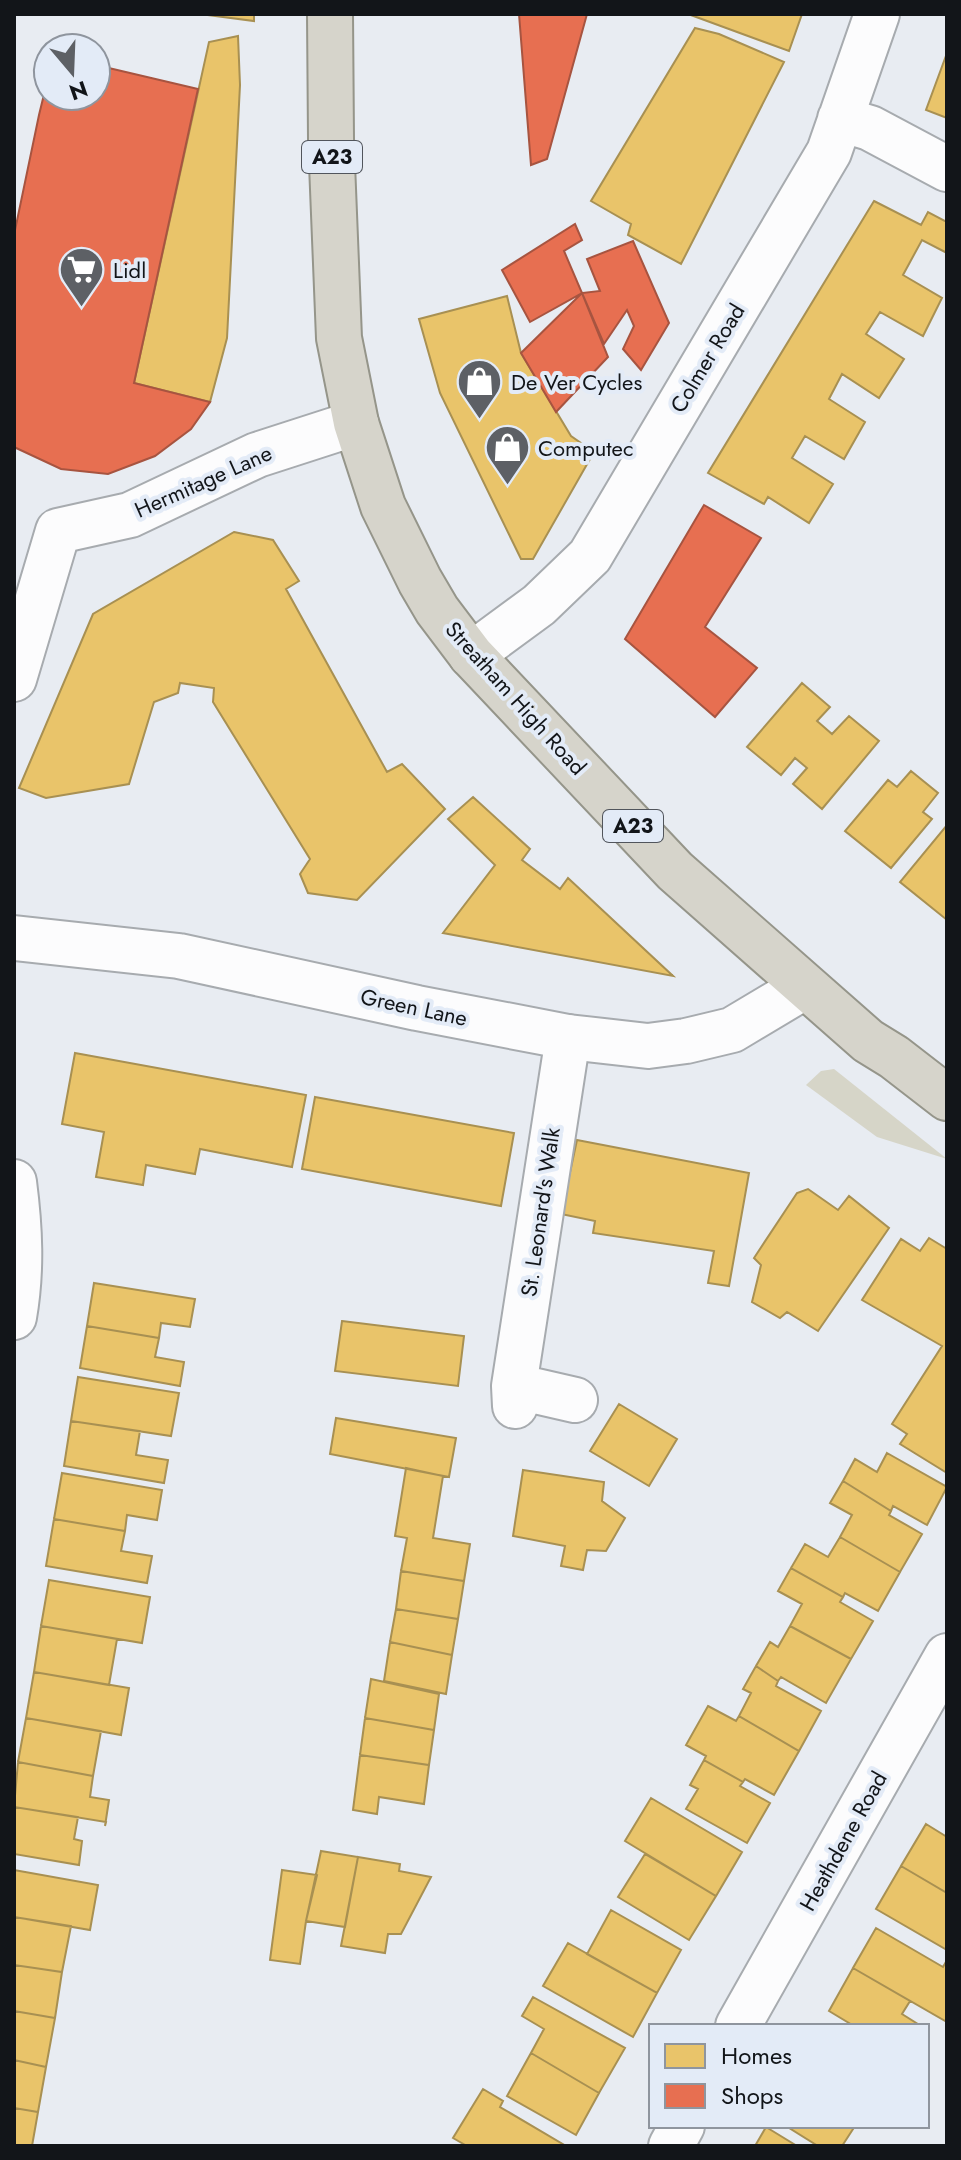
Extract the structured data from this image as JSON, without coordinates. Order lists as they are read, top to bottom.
{
  "streets": {
    "highway": ["A23", "Streatham High Road"],
    "street": [
      "Colmer Road",
      "Hermitage Lane",
      "Green Lane",
      "St. Leonard's Walk",
      "Heathdene Road"
    ]
  },
  "crossings": [
    ["Colmer Road", "Streatham High Road"],
    ["Hermitage Lane", "Streatham High Road"],
    ["Streatham High Road", "Green Lane"],
    ["Green Lane", "St. Leonard's Walk"]
  ],
  "places": {
    "supermarket": ["Lidl"],
    "shop": ["De Ver Cycles", "Computec"]
  },
  "legend": ["Homes", "Shops"],
  "north": "bottom"
}
